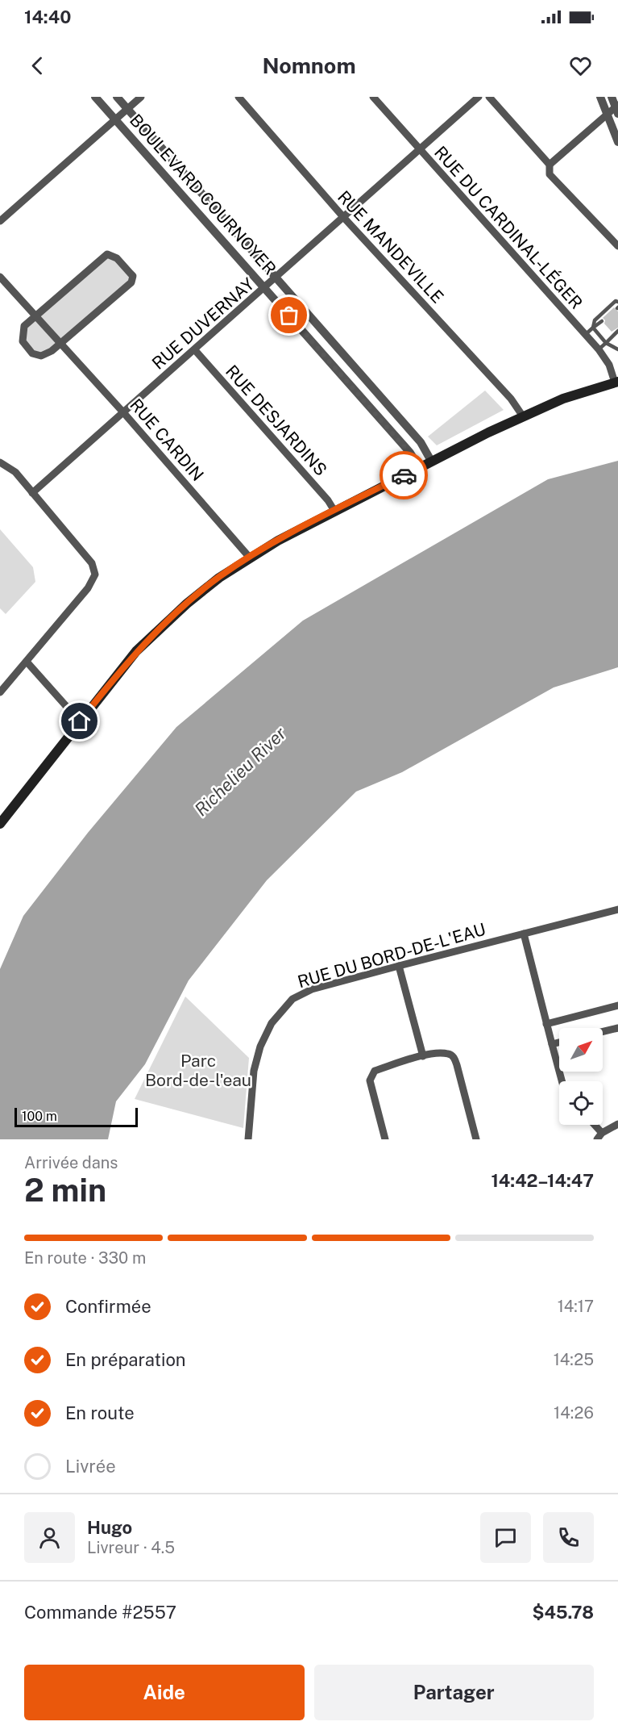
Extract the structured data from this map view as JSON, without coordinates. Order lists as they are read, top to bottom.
{
  "streets": {
    "street": [
      "BOULEVARD COURNOYER",
      "RUE DU CARDINAL-LÉGER",
      "RUE MANDEVILLE",
      "RUE DUVERNAY",
      "RUE DESJARDINS",
      "RUE CARDIN",
      "RUE DU BORD-DE-L'EAU"
    ]
  },
  "crossings": [
    ["BOULEVARD COURNOYER", "RUE DUVERNAY"],
    ["RUE DU CARDINAL-LÉGER", "RUE DUVERNAY"],
    ["RUE MANDEVILLE", "RUE DUVERNAY"],
    ["RUE DUVERNAY", "RUE DESJARDINS"],
    ["RUE DUVERNAY", "RUE CARDIN"]
  ],
  "water": ["Richelieu River"],
  "parks": ["Parc Bord-de-l'eau"],
  "scale_bar": "100 m",
  "north": "top right",
  "page": {
    "status": "14:40",
    "header": "Nomnom",
    "scale": "100 m",
    "heading": ["2 min", "Arrivée dans", "14:42–14:47"],
    "panel": [
      "Hugo",
      "Livreur · 4.5",
      "Commande #2557",
      "$45.78"
    ],
    "bar": "En route · 330 m",
    "list": [
      ["Confirmée", "14:17"],
      ["En préparation", "14:25"],
      ["En route", "14:26"],
      "Livrée"
    ],
    "buttons": ["Aide", "Partager"]
  }
}
